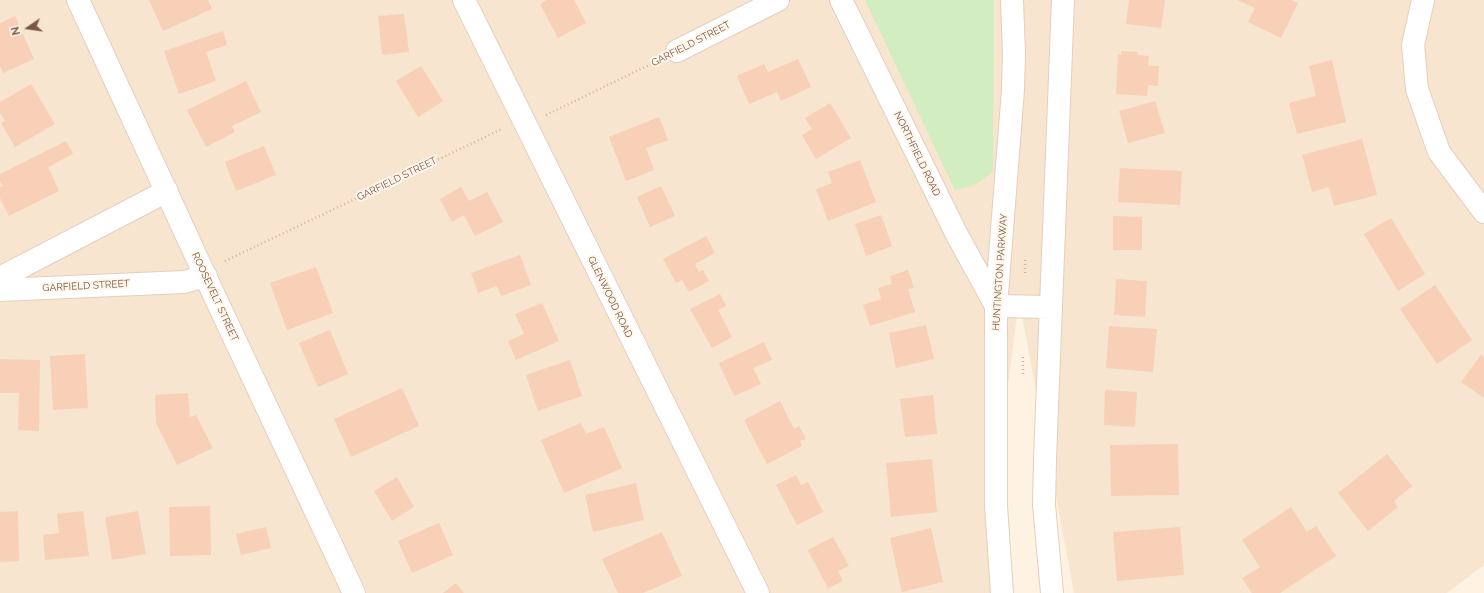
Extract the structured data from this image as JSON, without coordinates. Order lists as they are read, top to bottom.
{
  "streets": {
    "street": [
      "GARFIELD STREET",
      "NORTHFIELD ROAD",
      "HUNTINGTON PARKWAY",
      "ROOSEVELT STREET",
      "GLENWOOD ROAD"
    ]
  },
  "crossings": [
    ["GARFIELD STREET", "ROOSEVELT STREET"],
    ["GARFIELD STREET", "GLENWOOD ROAD"],
    ["NORTHFIELD ROAD", "HUNTINGTON PARKWAY"]
  ],
  "north": "left"
}
